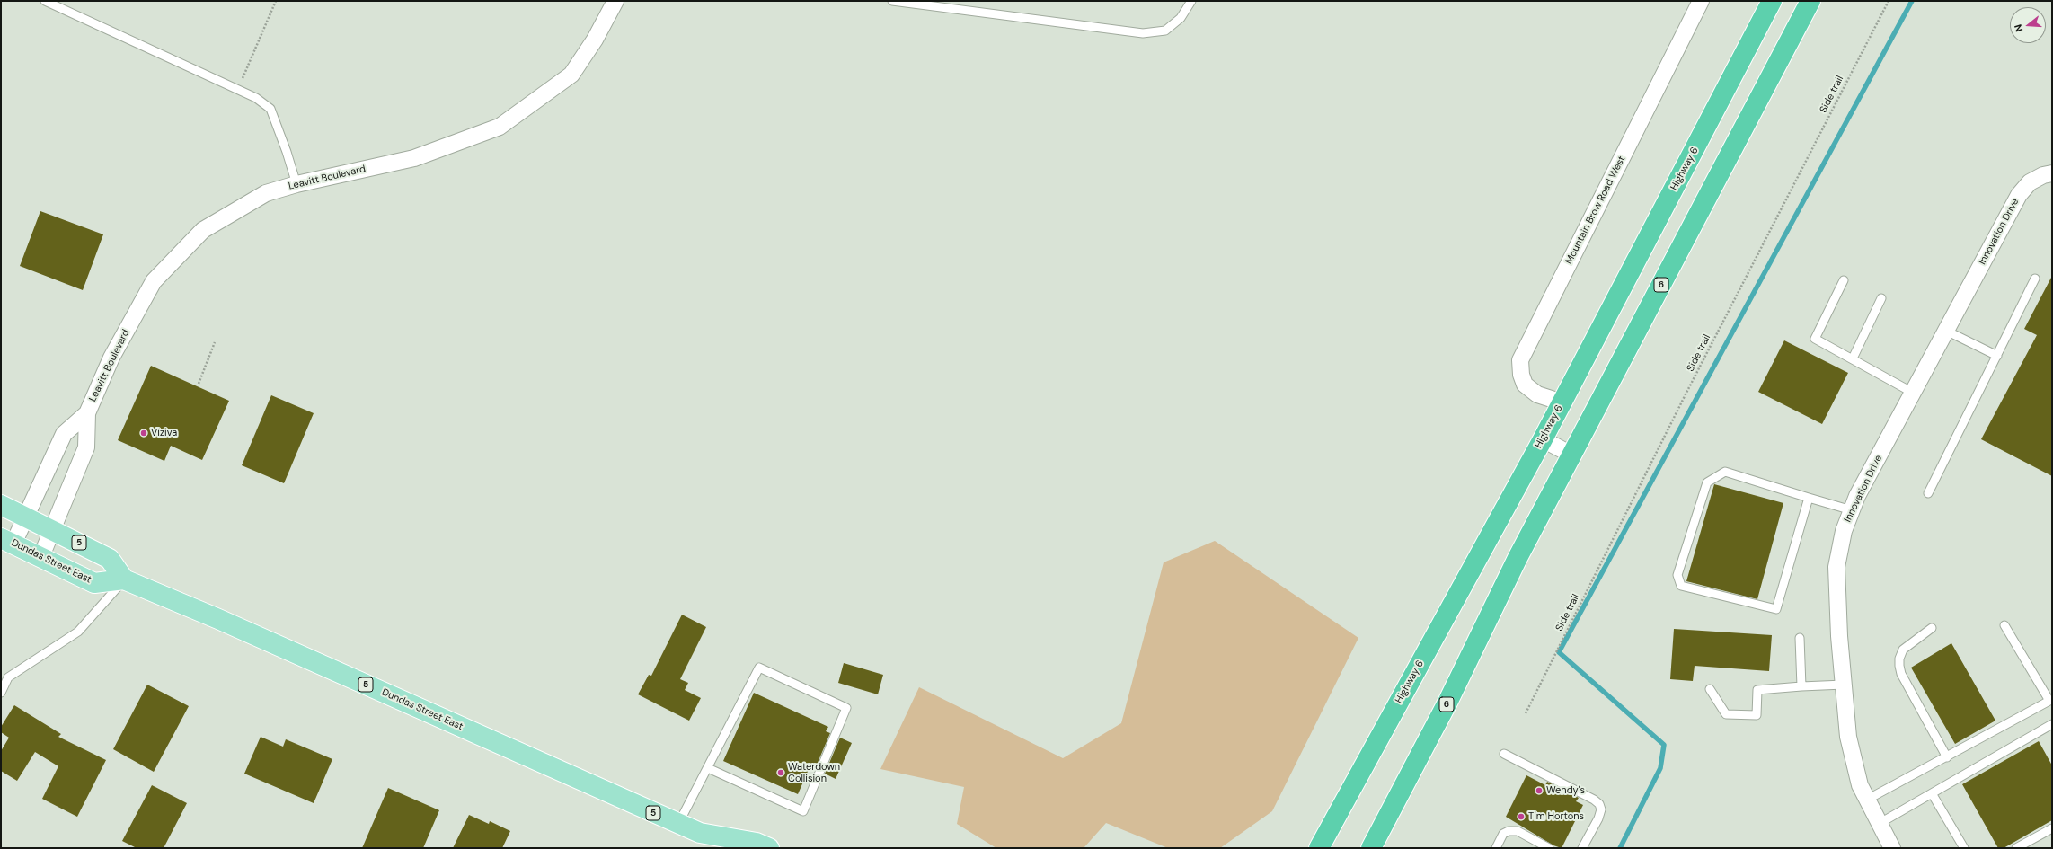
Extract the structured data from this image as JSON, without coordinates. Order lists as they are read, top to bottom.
{
  "streets": {
    "highway": ["Highway 6", "6"],
    "main road": ["5", "Dundas Street East"],
    "street": ["Leavitt Boulevard", "Mountain Brow Road West", "Innovation Drive"],
    "path": ["Side trail"]
  },
  "crossings": [
    ["Highway 6", "Mountain Brow Road West"],
    ["Leavitt Boulevard", "5"],
    ["Leavitt Boulevard", "Dundas Street East"],
    ["5", "Dundas Street East"]
  ],
  "places": [
    "Viziva",
    "Waterdown Collision",
    "Wendy's",
    "Tim Hortons"
  ],
  "north": "left"
}
